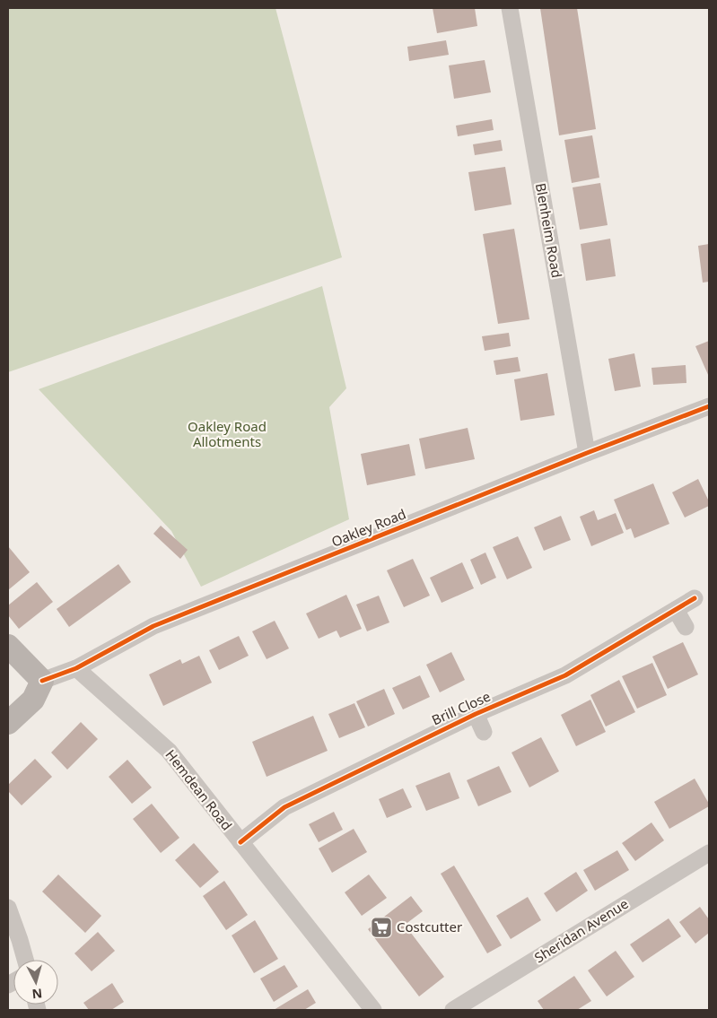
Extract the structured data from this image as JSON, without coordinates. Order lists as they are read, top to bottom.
{
  "streets": {
    "street": [
      "Blenheim Road",
      "Oakley Road",
      "Brill Close",
      "Hemdean Road",
      "Sheridan Avenue"
    ]
  },
  "crossings": [
    ["Blenheim Road", "Oakley Road"],
    ["Oakley Road", "Hemdean Road"],
    ["Brill Close", "Hemdean Road"]
  ],
  "parks": ["Oakley Road Allotments"],
  "places": {
    "supermarket": ["Costcutter"]
  },
  "north": "bottom"
}
